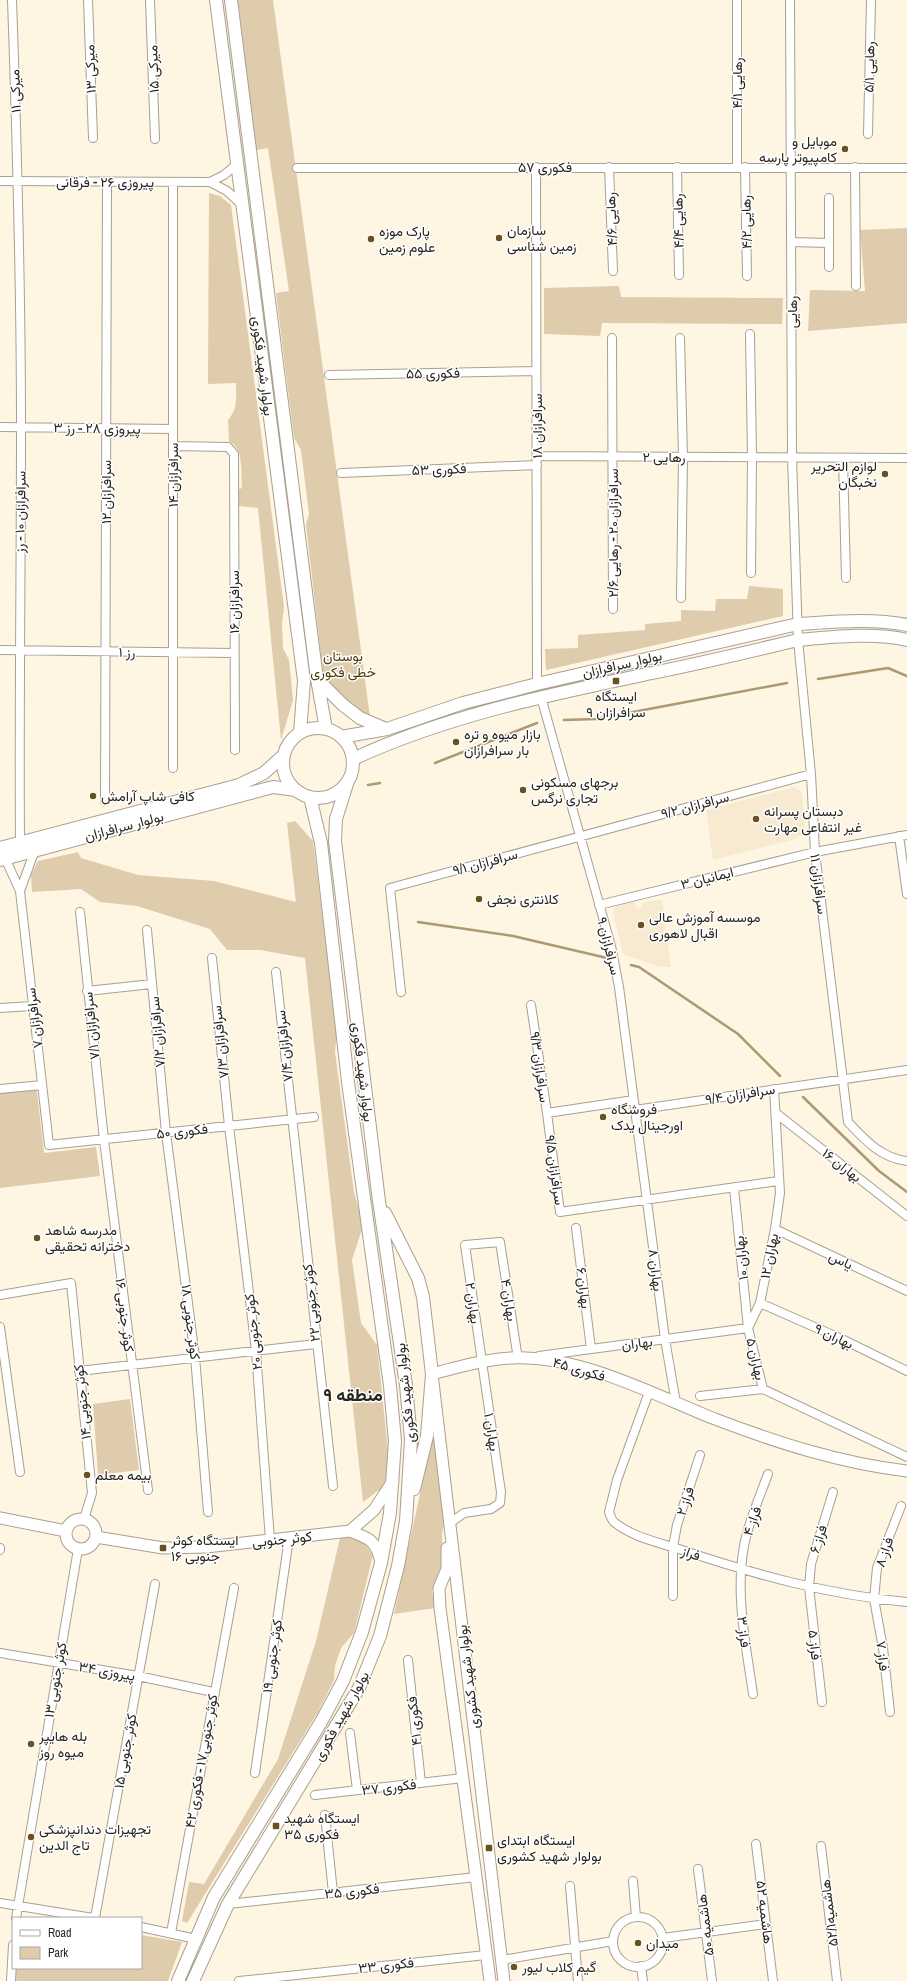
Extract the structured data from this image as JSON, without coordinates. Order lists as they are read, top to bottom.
{
  "streets": {
    "main road": ["بولوار شهید فکوری", "بولوار سرافرازان"],
    "street": [
      "رهایی ۵/۱",
      "میرکی ۱۳",
      "میرکی ۱۵",
      "رهایی ۴/۱",
      "میرکی ۱۱",
      "فکوری ۵۷",
      "پیروزی ۲۶ - فرقانی",
      "رهایی ۴/۶",
      "رهایی ۴/۴",
      "رهایی ۴/۲",
      "رهایی",
      "فکوری ۵۵",
      "سرافرازان ۱۸",
      "پیروزی ۲۸ - رز ۳",
      "رهایی ۲",
      "فکوری ۵۳",
      "سرافرازان ۱۴",
      "سرافرازان ۱۲",
      "سرافرازان ۱۰ - رز",
      "سرافرازان ۲۰ - رهایی ۲/۶",
      "سرافرازان ۱۶",
      "رز ۱",
      "سرافرازان ۹/۲",
      "سرافرازان ۹/۱",
      "ایمانیان ۳",
      "سرافرازان ۱۱",
      "سرافرازان ۹",
      "سرافرازان ۷",
      "سرافرازان ۷/۱",
      "سرافرازان ۷/۲",
      "سرافرازان ۷/۳",
      "سرافرازان ۷/۴",
      "سرافرازان ۹/۳",
      "سرافرازان ۹/۴",
      "فکوری ۵۰",
      "بهاران ۱۶",
      "سرافرازان ۹/۵",
      "بهاران ۱۲",
      "بهاران ۱۰",
      "یاس",
      "بهاران ۸",
      "بهاران ۶",
      "بهاران ۴",
      "کوثر جنوبی ۲۲",
      "بهاران ۲",
      "کوثر جنوبی ۱۶",
      "کوثر جنوبی ۱۸",
      "کوثر جنوبی ۲۰",
      "بهاران ۹",
      "بهاران",
      "بهاران ۵",
      "فکوری ۴۵",
      "کوثر جنوبی ۱۴",
      "بهاران ۱",
      "فراز ۲",
      "فراز ۴",
      "کوثر جنوبی",
      "فراز ۶",
      "فراز ۸",
      "فراز",
      "فراز ۳",
      "فراز ۵",
      "کوثر جنوبی ۱۹",
      "فراز ۷",
      "پیروزی ۳۴",
      "بولوار شهید کشوری",
      "کوثر جنوبی ۱۳",
      "فکوری ۴۱",
      "کوثر جنوبی ۱۵",
      "کوثر جنوبی۱۷ - فکوری ۴۲",
      "فکوری ۳۷",
      "فکوری ۳۵",
      "هاشمیه ۵۲",
      "هاشمیه۵۲/۱",
      "هاشمیه ۵۰",
      "فکوری ۳۳"
    ]
  },
  "crossings": [
    ["رهایی ۴/۱", "فکوری ۵۷"],
    ["رهایی ۴/۱", "رهایی ۴/۲"],
    ["میرکی ۱۱", "پیروزی ۲۶ - فرقانی"],
    ["میرکی ۱۱", "سرافرازان ۱۰ - رز"],
    ["فکوری ۵۷", "رهایی ۴/۶"],
    ["فکوری ۵۷", "رهایی ۴/۴"],
    ["فکوری ۵۷", "رهایی ۴/۲"],
    ["فکوری ۵۷", "رهایی"],
    ["فکوری ۵۷", "سرافرازان ۱۸"],
    ["پیروزی ۲۶ - فرقانی", "سرافرازان ۱۴"],
    ["پیروزی ۲۶ - فرقانی", "سرافرازان ۱۲"],
    ["پیروزی ۲۶ - فرقانی", "سرافرازان ۱۰ - رز"],
    ["رهایی", "رهایی ۲"],
    ["رهایی", "بولوار سرافرازان"],
    ["رهایی", "سرافرازان ۱۱"],
    ["بولوار شهید فکوری", "بولوار سرافرازان"],
    ["بولوار شهید فکوری", "فکوری ۳۵"],
    ["فکوری ۵۵", "سرافرازان ۱۸"],
    ["سرافرازان ۱۸", "رهایی ۲"],
    ["سرافرازان ۱۸", "فکوری ۵۳"],
    ["سرافرازان ۱۸", "بولوار سرافرازان"],
    ["پیروزی ۲۸ - رز ۳", "سرافرازان ۱۴"],
    ["پیروزی ۲۸ - رز ۳", "سرافرازان ۱۲"],
    ["پیروزی ۲۸ - رز ۳", "سرافرازان ۱۰ - رز"],
    ["رهایی ۲", "سرافرازان ۲۰ - رهایی ۲/۶"],
    ["سرافرازان ۱۴", "سرافرازان ۱۶"],
    ["سرافرازان ۱۴", "رز ۱"],
    ["سرافرازان ۱۲", "رز ۱"],
    ["سرافرازان ۱۰ - رز", "رز ۱"],
    ["سرافرازان ۱۰ - رز", "بولوار سرافرازان"],
    ["سرافرازان ۱۶", "رز ۱"],
    ["بولوار سرافرازان", "سرافرازان ۱۱"],
    ["بولوار سرافرازان", "سرافرازان ۹"],
    ["سرافرازان ۹/۲", "سرافرازان ۹/۱"],
    ["سرافرازان ۹/۲", "سرافرازان ۱۱"],
    ["سرافرازان ۹/۲", "سرافرازان ۹"],
    ["سرافرازان ۹/۱", "سرافرازان ۹"],
    ["ایمانیان ۳", "سرافرازان ۱۱"],
    ["ایمانیان ۳", "سرافرازان ۹"],
    ["سرافرازان ۱۱", "سرافرازان ۹/۴"],
    ["سرافرازان ۹", "سرافرازان ۹/۳"],
    ["سرافرازان ۹", "سرافرازان ۹/۴"],
    ["سرافرازان ۹", "سرافرازان ۹/۵"],
    ["سرافرازان ۹", "بهاران ۸"],
    ["سرافرازان ۷", "فکوری ۵۰"],
    ["سرافرازان ۷/۱", "فکوری ۵۰"],
    ["سرافرازان ۷/۱", "کوثر جنوبی ۱۶"],
    ["سرافرازان ۷/۲", "فکوری ۵۰"],
    ["سرافرازان ۷/۲", "کوثر جنوبی ۱۸"],
    ["سرافرازان ۷/۳", "فکوری ۵۰"],
    ["سرافرازان ۷/۳", "کوثر جنوبی ۲۰"],
    ["سرافرازان ۷/۴", "فکوری ۵۰"],
    ["سرافرازان ۷/۴", "کوثر جنوبی ۲۲"],
    ["سرافرازان ۹/۳", "سرافرازان ۹/۵"],
    ["سرافرازان ۹/۴", "بهاران ۱۲"],
    ["فکوری ۵۰", "کوثر جنوبی ۲۲"],
    ["فکوری ۵۰", "کوثر جنوبی ۱۶"],
    ["فکوری ۵۰", "کوثر جنوبی ۱۸"],
    ["فکوری ۵۰", "کوثر جنوبی ۲۰"],
    ["بهاران ۱۶", "بهاران ۱۲"],
    ["سرافرازان ۹/۵", "بهاران ۸"],
    ["بهاران ۱۲", "بهاران ۱۰"],
    ["بهاران ۱۲", "یاس"],
    ["بهاران ۱۲", "بهاران ۹"],
    ["بهاران ۱۲", "بهاران"],
    ["بهاران ۱۲", "بهاران ۵"],
    ["بهاران ۱۰", "بهاران"],
    ["بهاران ۱۰", "بهاران ۵"],
    ["بهاران ۸", "بهاران"],
    ["بهاران ۸", "فکوری ۴۵"],
    ["بهاران ۶", "بهاران"],
    ["بهاران ۴", "بهاران ۲"],
    ["بهاران ۴", "بهاران"],
    ["بهاران ۴", "فکوری ۴۵"],
    ["بهاران ۲", "فکوری ۴۵"],
    ["بهاران ۲", "بهاران ۱"],
    ["کوثر جنوبی ۲۰", "کوثر جنوبی"],
    ["بهاران", "بهاران ۵"],
    ["بهاران", "فکوری ۴۵"],
    ["فکوری ۴۵", "بهاران ۱"],
    ["فکوری ۴۵", "فراز"],
    ["فکوری ۴۵", "بولوار شهید کشوری"],
    ["کوثر جنوبی ۱۴", "کوثر جنوبی"],
    ["کوثر جنوبی ۱۴", "کوثر جنوبی ۱۳"],
    ["بهاران ۱", "بولوار شهید کشوری"],
    ["فراز ۲", "فراز"],
    ["فراز ۴", "فراز"],
    ["فراز ۴", "فراز ۳"],
    ["کوثر جنوبی", "کوثر جنوبی ۱۹"],
    ["کوثر جنوبی", "کوثر جنوبی ۱۳"],
    ["فراز ۶", "فراز"],
    ["فراز ۶", "فراز ۵"],
    ["فراز ۸", "فراز"],
    ["فراز ۸", "فراز ۷"],
    ["فراز", "فراز ۳"],
    ["فراز", "فراز ۵"],
    ["فراز", "فراز ۷"],
    ["پیروزی ۳۴", "کوثر جنوبی ۱۳"],
    ["پیروزی ۳۴", "کوثر جنوبی ۱۵"],
    ["پیروزی ۳۴", "کوثر جنوبی۱۷ - فکوری ۴۲"],
    ["بولوار شهید کشوری", "فکوری ۳۷"],
    ["بولوار شهید کشوری", "فکوری ۳۵"],
    ["بولوار شهید کشوری", "فکوری ۳۳"],
    ["فکوری ۴۱", "فکوری ۳۷"]
  ],
  "districts": ["منطقه ۹"],
  "parks": ["بوستان خطی فکوری"],
  "places": {
    "other": [
      "موبایل و کامپیوتر پارسه",
      "سازمان زمین شناسی",
      "پارک موزه علوم زمین",
      "لوازم التحریر نخبگان",
      "بازار میوه و تره بار سرافرازان",
      "برجهای مسکونی تجاری نرگس",
      "کافی شاپ آرامش",
      "دبستان پسرانه غیر انتفاعی مهارت",
      "کلانتری نجفی",
      "موسسه آموزش عالی اقبال لاهوری",
      "فروشگاه اورجینال یدک",
      "مدرسه شاهد دخترانه تحقیقی",
      "بیمه معلم",
      "بله هایپر میوه روز",
      "تجهیزات دندانپزشکی تاج الدین",
      "میدان",
      "گیم کلاب لیور"
    ],
    "transit": [
      "ایستگاه سرافرازان ۹",
      "ایستگاه کوثر جنوبی ۱۶",
      "ایستگاه شهید فکوری ۳۵",
      "ایستگاه ابتدای بولوار شهید کشوری"
    ]
  },
  "legend": ["Road", "Park"]
}
